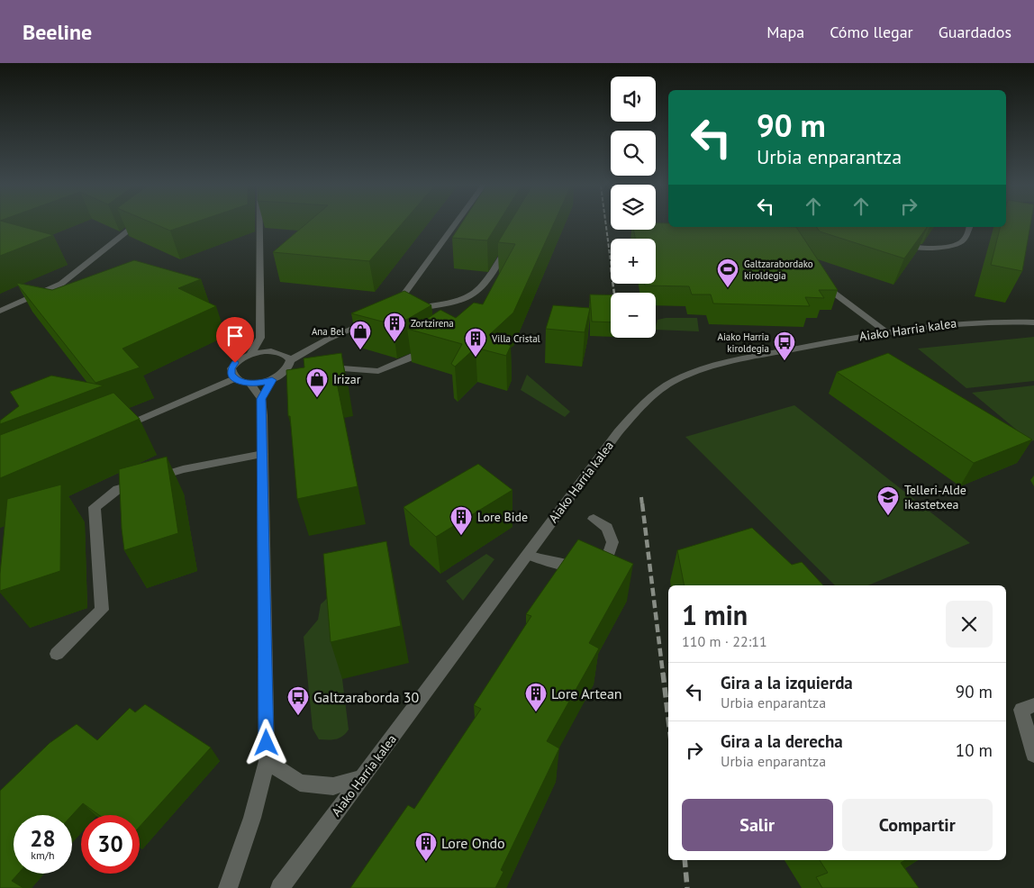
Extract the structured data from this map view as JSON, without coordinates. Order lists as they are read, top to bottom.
{
  "streets": {
    "street": ["Aiako Harria kalea"]
  },
  "places": {
    "sports": ["Galtzarabordako kiroldegia"],
    "building": [
      "Zortzirena",
      "Villa Cristal",
      "Lore Bide",
      "Lore Artean",
      "Lore Ondo"
    ],
    "shop": ["Ana Bel", "Irizar"],
    "bus stop": ["Aiako Harria kiroldegia", "Galtzaraborda 30"],
    "school or university": ["Telleri-Alde ikastetxea"]
  },
  "page": {
    "header": "Beeline",
    "nav": ["Mapa", "Cómo llegar", "Guardados"],
    "map_buttons": ["+", "−"],
    "turn": ["90 m", "Urbia enparantza"],
    "heading": ["1 min", "110 m · 22:11"],
    "list": [
      {
        "name": "Gira a la izquierda",
        "note": "Urbia enparantza",
        "value": "90 m"
      },
      {
        "name": "Gira a la derecha",
        "note": "Urbia enparantza",
        "value": "10 m"
      }
    ],
    "buttons": ["Salir", "Compartir"],
    "speed": "28 km/h",
    "limit": "30"
  }
}
